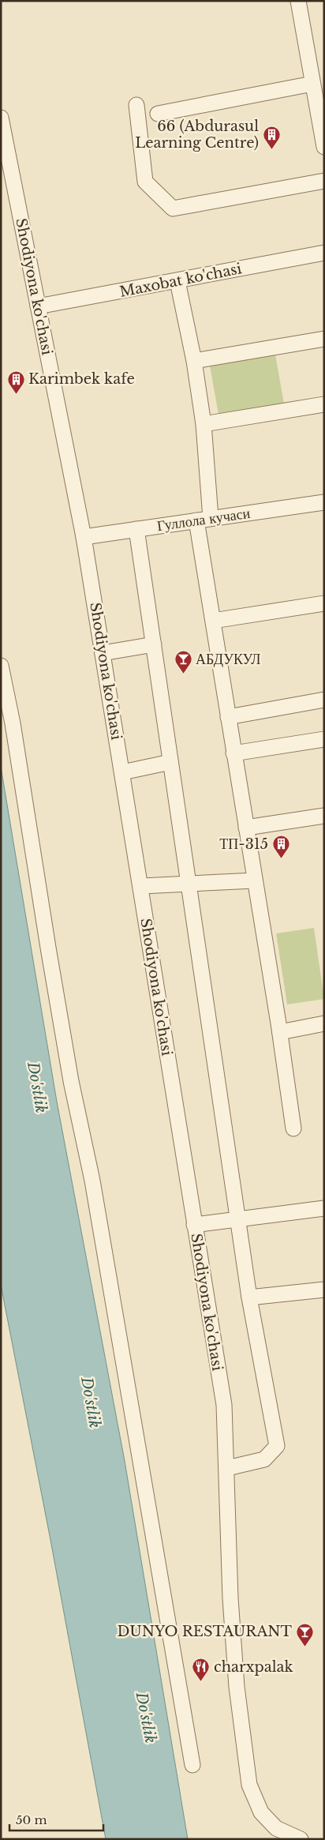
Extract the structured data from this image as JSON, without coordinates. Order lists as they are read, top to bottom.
{
  "streets": {
    "street": ["Maxobat ko'chasi", "Shodiyona ko'chasi", "Гуллола кучаси"]
  },
  "crossings": [
    ["Maxobat ko'chasi", "Shodiyona ko'chasi"],
    ["Shodiyona ko'chasi", "Гуллола кучаси"]
  ],
  "water": ["Do'stlik"],
  "places": {
    "building": ["66 (Abdurasul Learning Centre)", "Karimbek kafe", "ТП-315"],
    "bar": ["АБДУКУЛ", "DUNYO RESTAURANT"],
    "restaurant": ["charxpalak"]
  },
  "scale_bar": "50 m"
}
